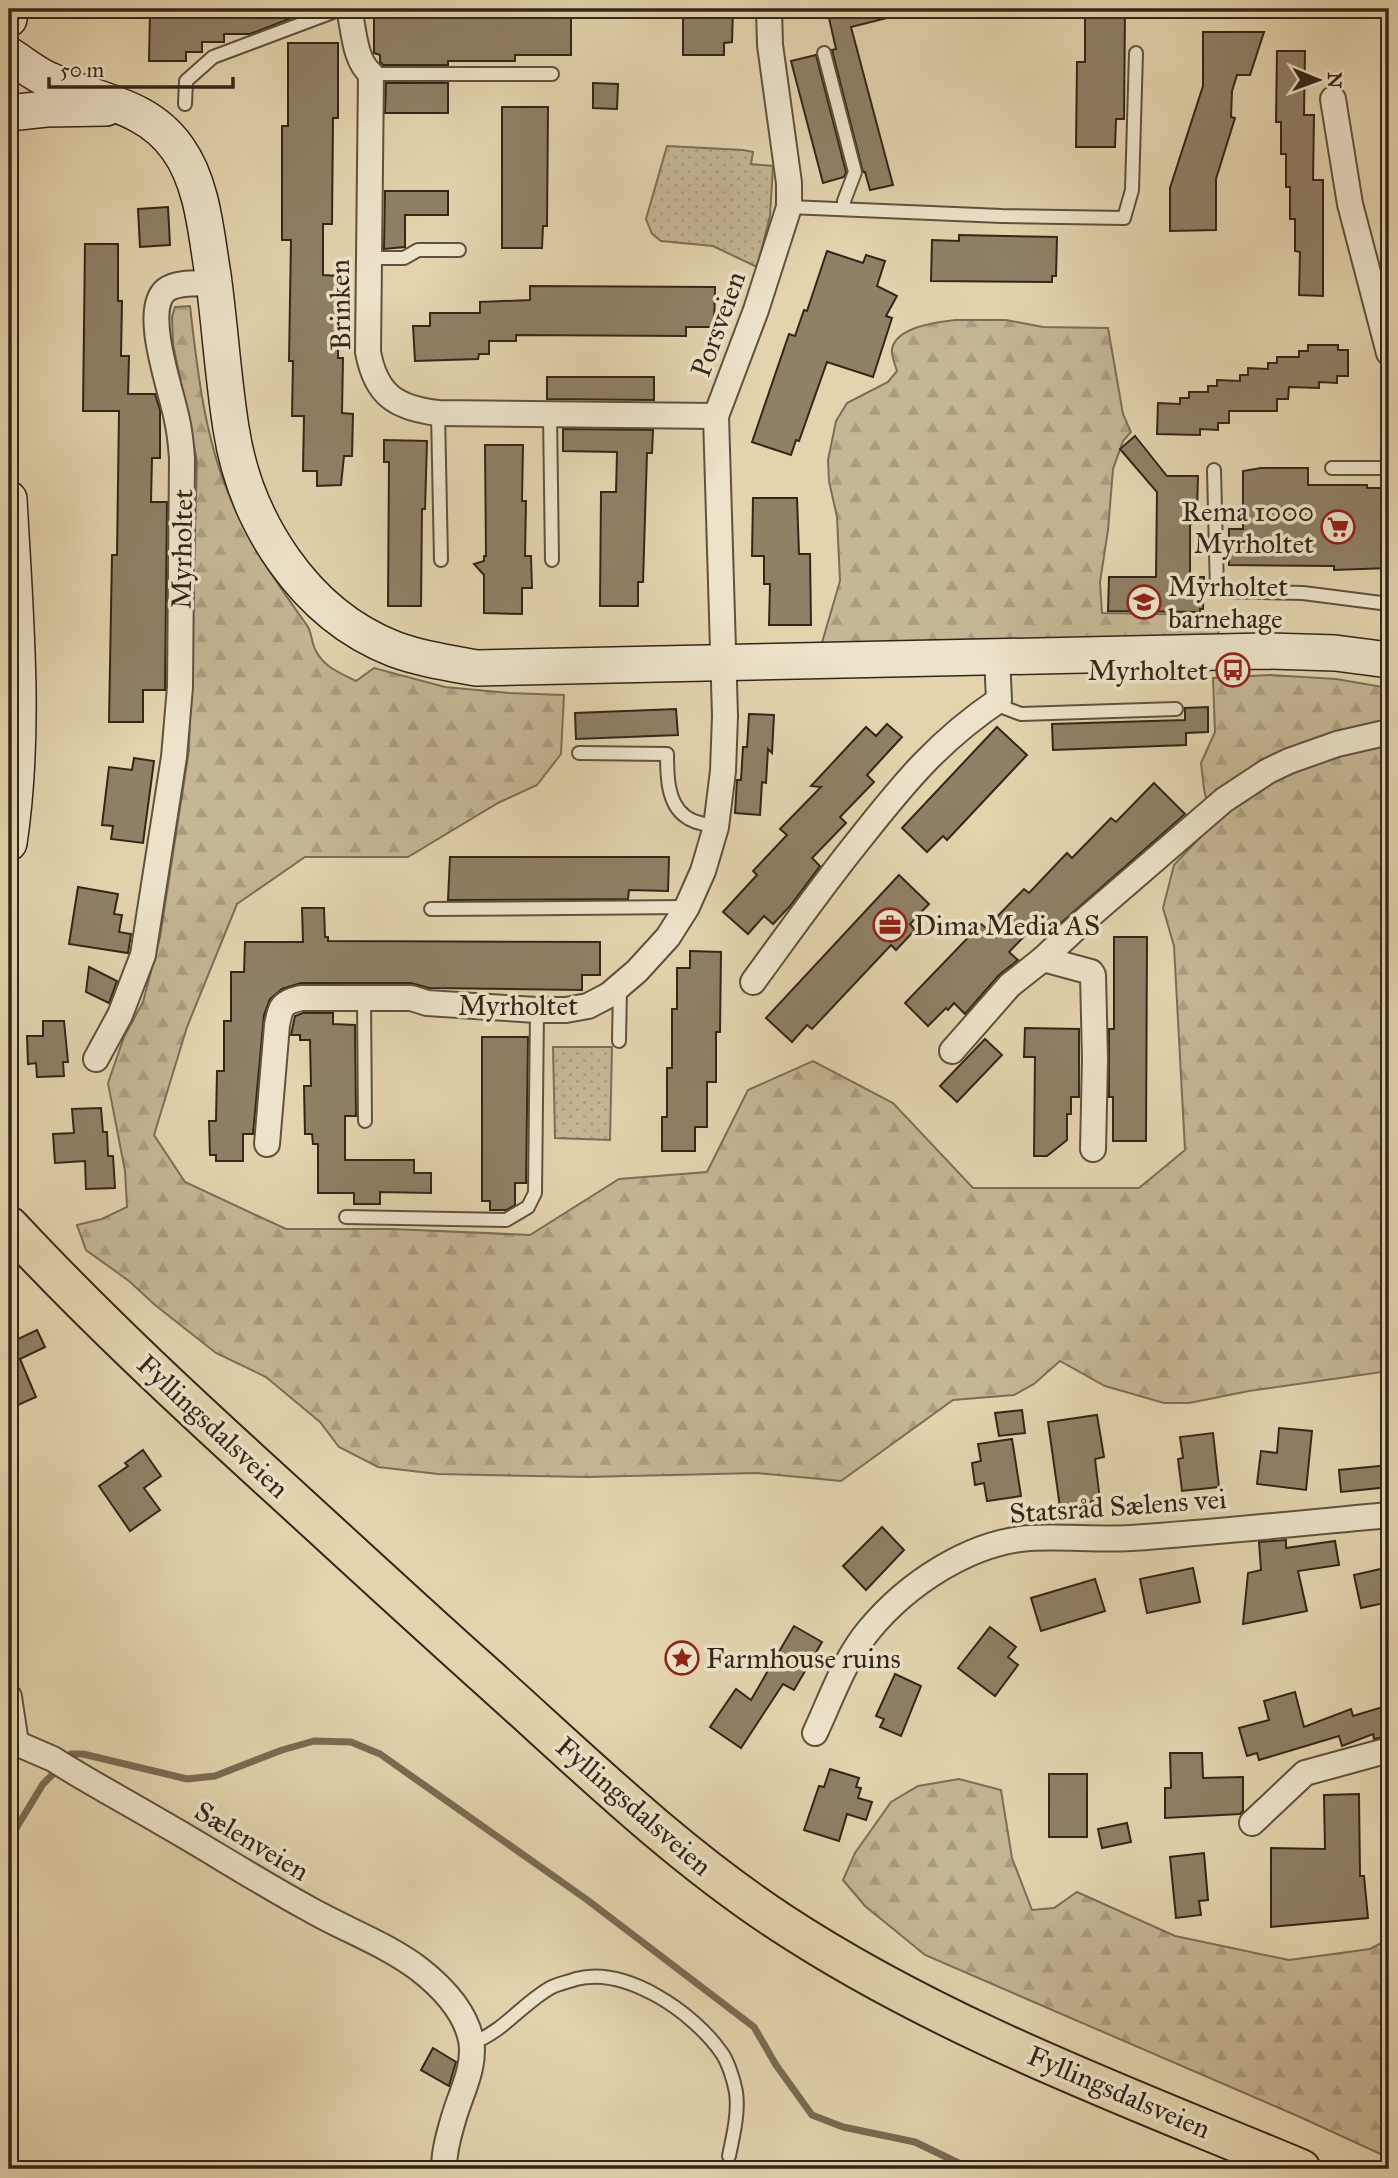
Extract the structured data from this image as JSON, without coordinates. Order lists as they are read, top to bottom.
{
  "streets": {
    "main road": ["Fyllingsdalsveien"],
    "street": [
      "Brinken",
      "Porsveien",
      "Myrholtet",
      "Statsråd Sælens vei",
      "Sælenveien"
    ]
  },
  "crossings": [
    ["Brinken", "Porsveien"],
    ["Porsveien", "Myrholtet"]
  ],
  "places": {
    "supermarket": ["Rema 1000 Myrholtet"],
    "school or university": ["Myrholtet barnehage"],
    "bus stop": ["Myrholtet"],
    "office": ["Dima Media AS"],
    "place": ["Farmhouse ruins"]
  },
  "scale_bar": "50 m",
  "north": "right"
}
